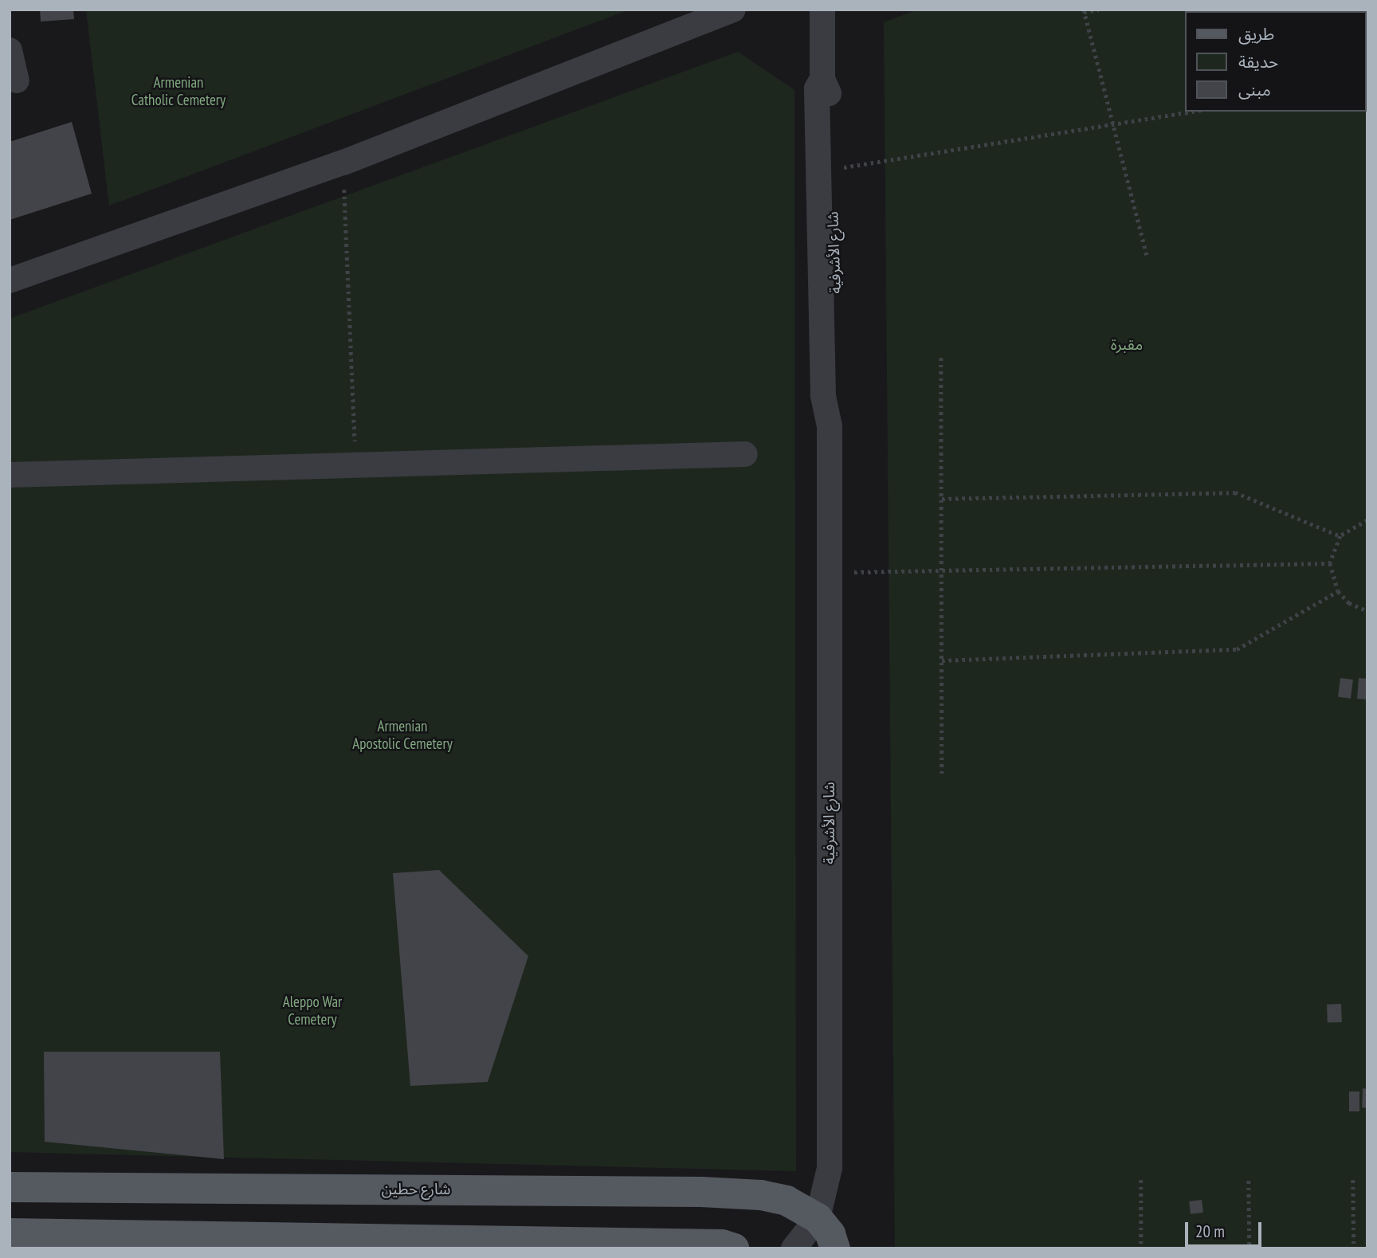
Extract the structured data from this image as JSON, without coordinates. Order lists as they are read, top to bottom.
{
  "streets": {
    "main road": ["شارع حطين"],
    "street": ["شارع الأشرفية"]
  },
  "crossings": [
    ["شارع الأشرفية", "شارع حطين"]
  ],
  "parks": [
    "Armenian Catholic Cemetery",
    "مقبرة",
    "Armenian Apostolic Cemetery",
    "Aleppo War Cemetery"
  ],
  "legend": ["طريق", "حديقة", "مبنى"],
  "scale_bar": "20 m"
}
